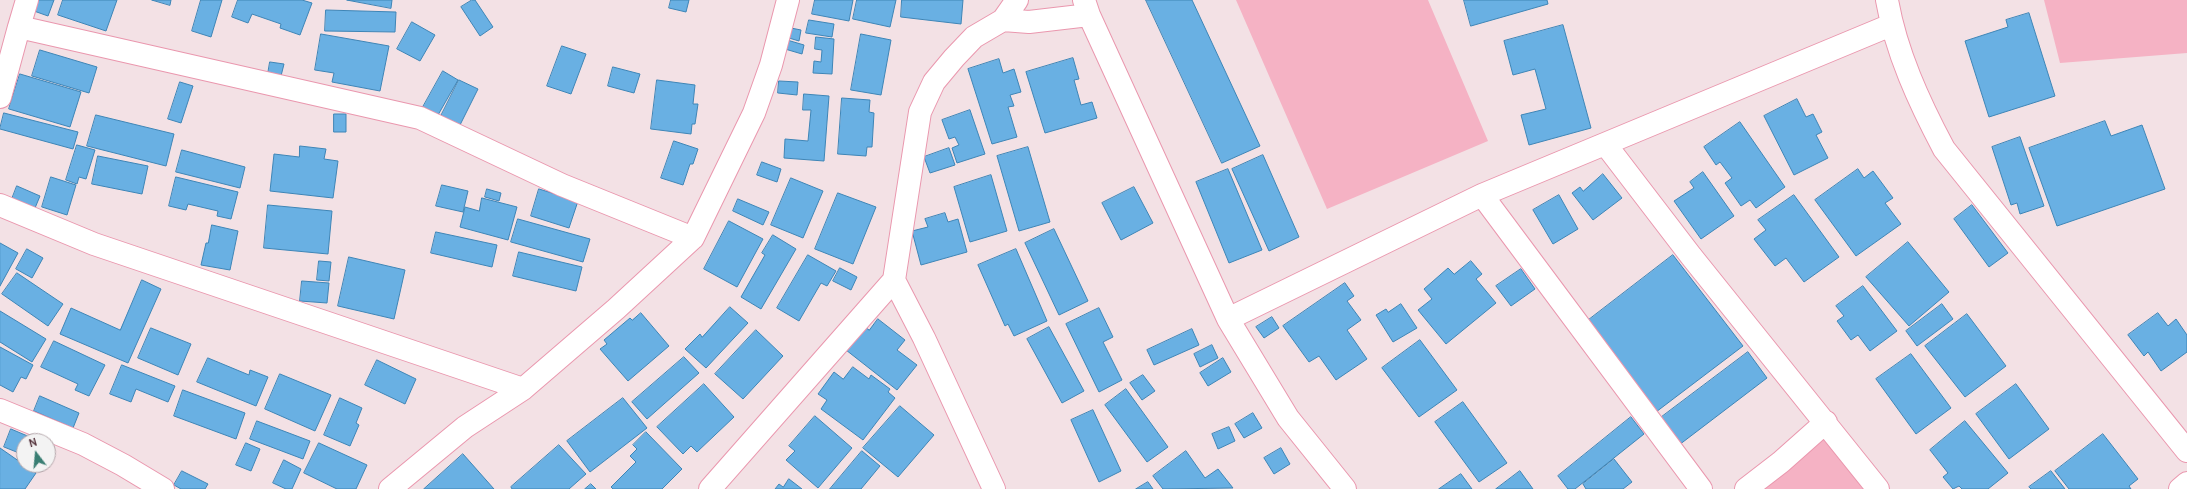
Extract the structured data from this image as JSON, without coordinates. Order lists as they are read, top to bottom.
{
  "north": "top"
}
